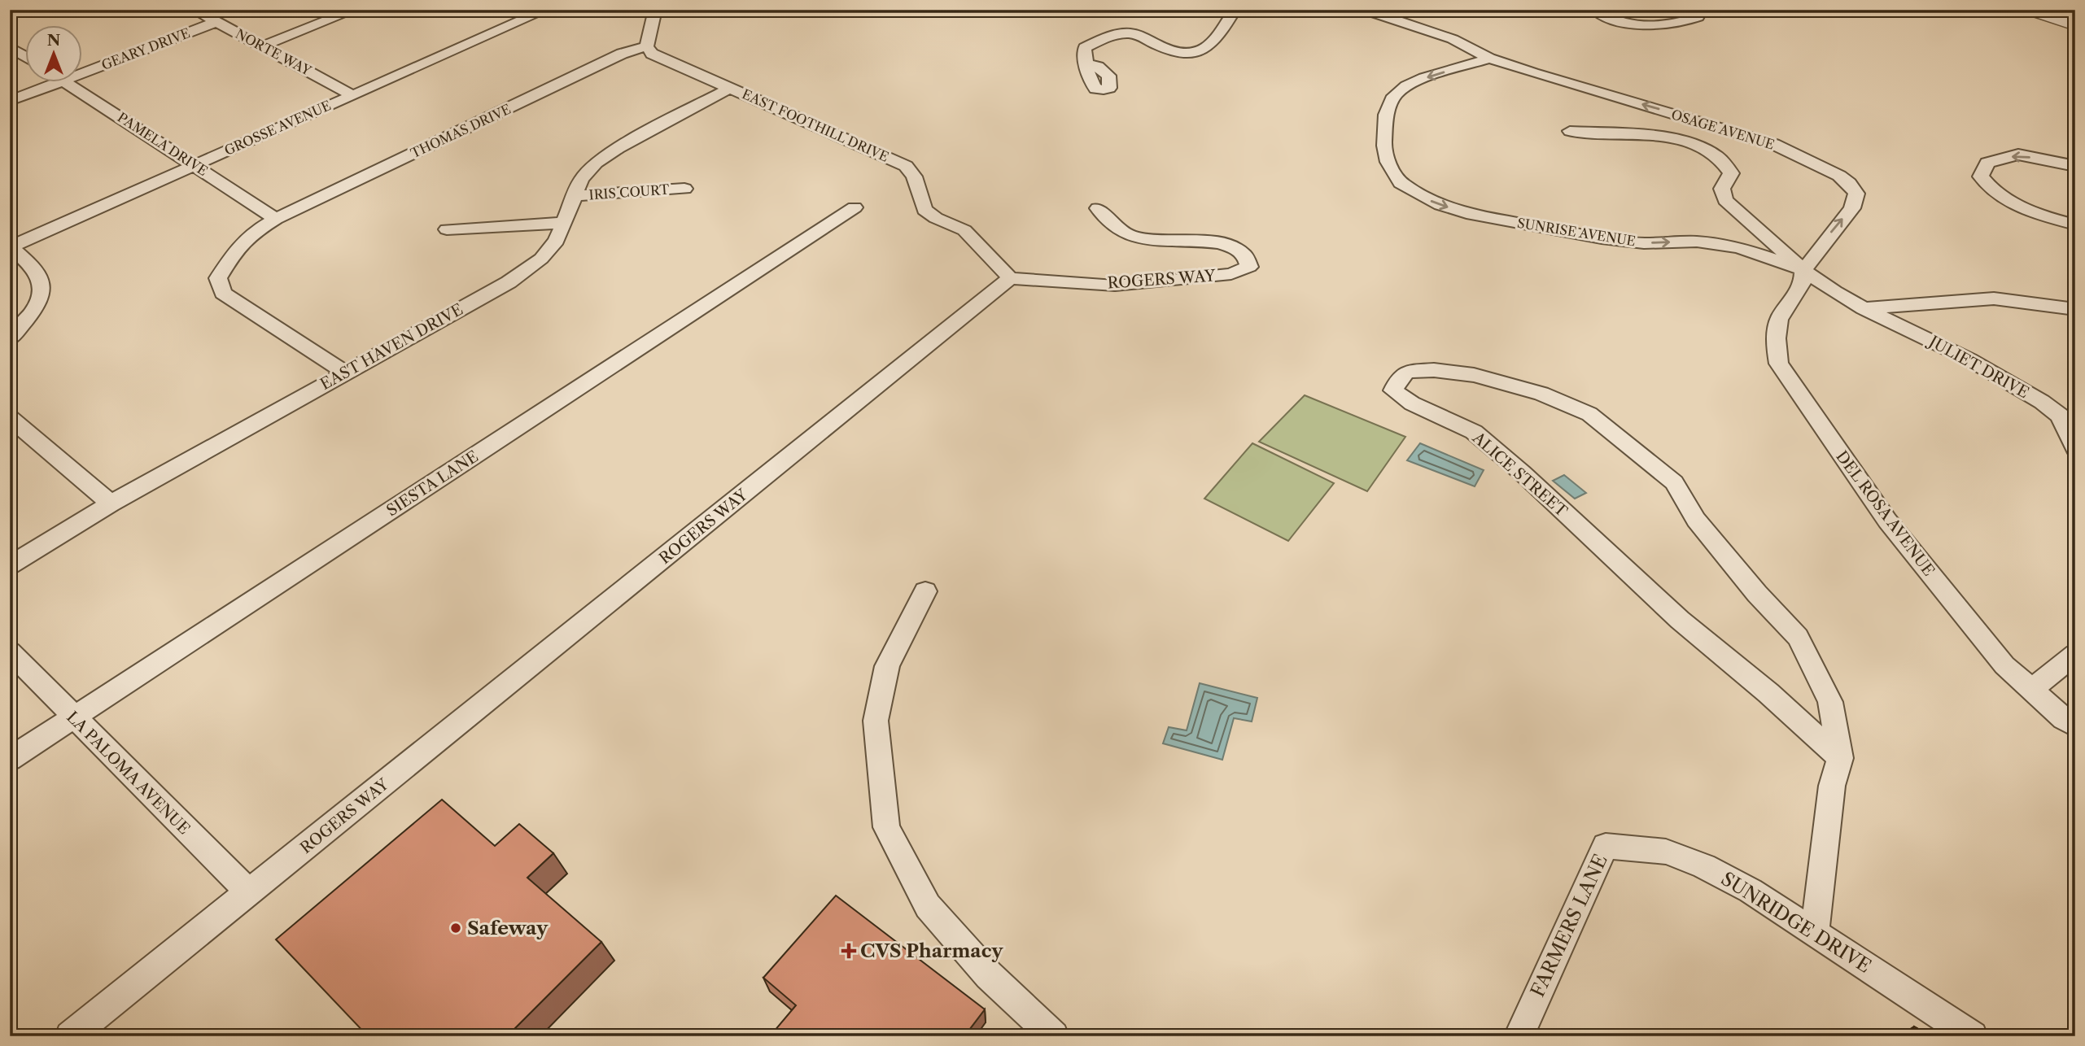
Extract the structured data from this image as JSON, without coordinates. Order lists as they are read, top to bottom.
{
  "streets": {
    "street": [
      "GEARY DRIVE",
      "NORTE WAY",
      "EAST FOOTHILL DRIVE",
      "GROSSE AVENUE",
      "OSAGE AVENUE",
      "THOMAS DRIVE",
      "PAMELA DRIVE",
      "IRIS COURT",
      "SUNRISE AVENUE",
      "ROGERS WAY",
      "EAST HAVEN DRIVE",
      "JULIET DRIVE",
      "ALICE STREET",
      "SIESTA LANE",
      "DEL ROSA AVENUE",
      "LA PALOMA AVENUE",
      "SUNRIDGE DRIVE",
      "FARMERS LANE"
    ]
  },
  "crossings": [
    ["GEARY DRIVE", "NORTE WAY"],
    ["NORTE WAY", "GROSSE AVENUE"],
    ["EAST FOOTHILL DRIVE", "THOMAS DRIVE"],
    ["EAST FOOTHILL DRIVE", "ROGERS WAY"],
    ["EAST FOOTHILL DRIVE", "EAST HAVEN DRIVE"],
    ["GROSSE AVENUE", "PAMELA DRIVE"],
    ["OSAGE AVENUE", "SUNRISE AVENUE"],
    ["OSAGE AVENUE", "DEL ROSA AVENUE"],
    ["THOMAS DRIVE", "PAMELA DRIVE"],
    ["THOMAS DRIVE", "EAST HAVEN DRIVE"],
    ["IRIS COURT", "EAST HAVEN DRIVE"],
    ["SUNRISE AVENUE", "JULIET DRIVE"],
    ["SUNRISE AVENUE", "DEL ROSA AVENUE"],
    ["ROGERS WAY", "LA PALOMA AVENUE"],
    ["ALICE STREET", "SUNRIDGE DRIVE"],
    ["SIESTA LANE", "LA PALOMA AVENUE"],
    ["SUNRIDGE DRIVE", "FARMERS LANE"]
  ],
  "places": {
    "other": ["Safeway"],
    "health": ["CVS Pharmacy"]
  },
  "north": "top"
}
